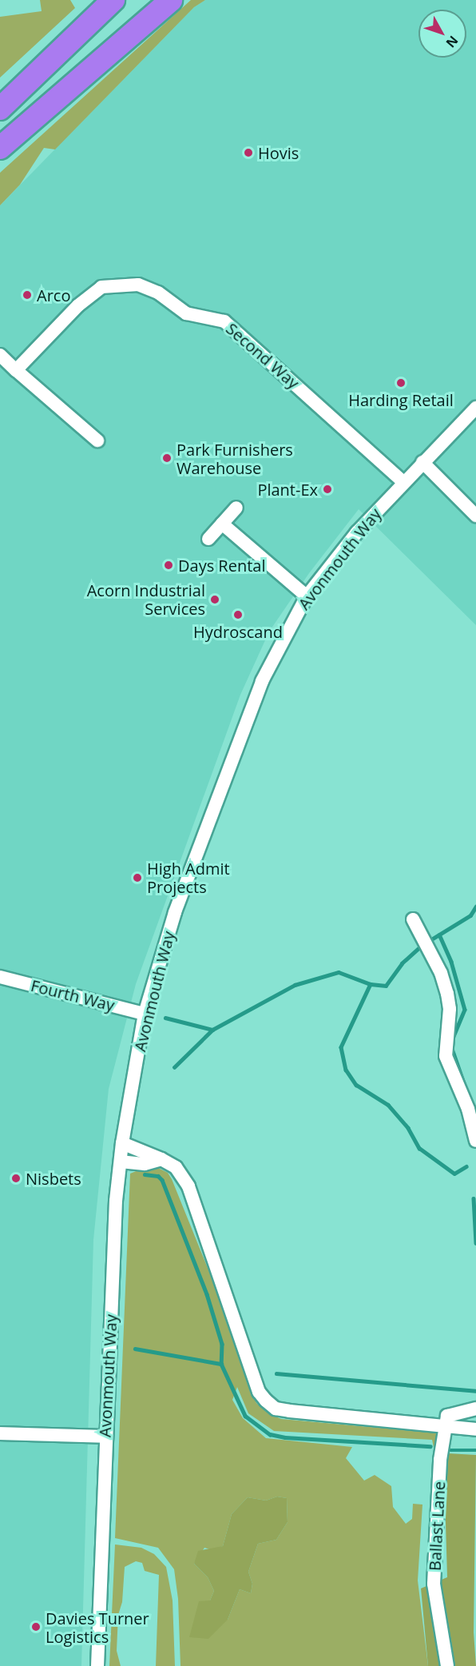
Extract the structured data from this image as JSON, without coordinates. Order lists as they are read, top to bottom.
{
  "streets": {
    "street": [
      "Second Way",
      "Avonmouth Way",
      "Fourth Way",
      "Ballast Lane"
    ]
  },
  "crossings": [
    ["Second Way", "Avonmouth Way"],
    ["Avonmouth Way", "Fourth Way"]
  ],
  "places": [
    "Hovis",
    "Arco",
    "Harding Retail",
    "Park Furnishers Warehouse",
    "Plant-Ex",
    "Days Rental",
    "Acorn Industrial Services",
    "Hydroscand",
    "High Admit Projects",
    "Nisbets",
    "Davies Turner Logistics"
  ],
  "north": "bottom right"
}
